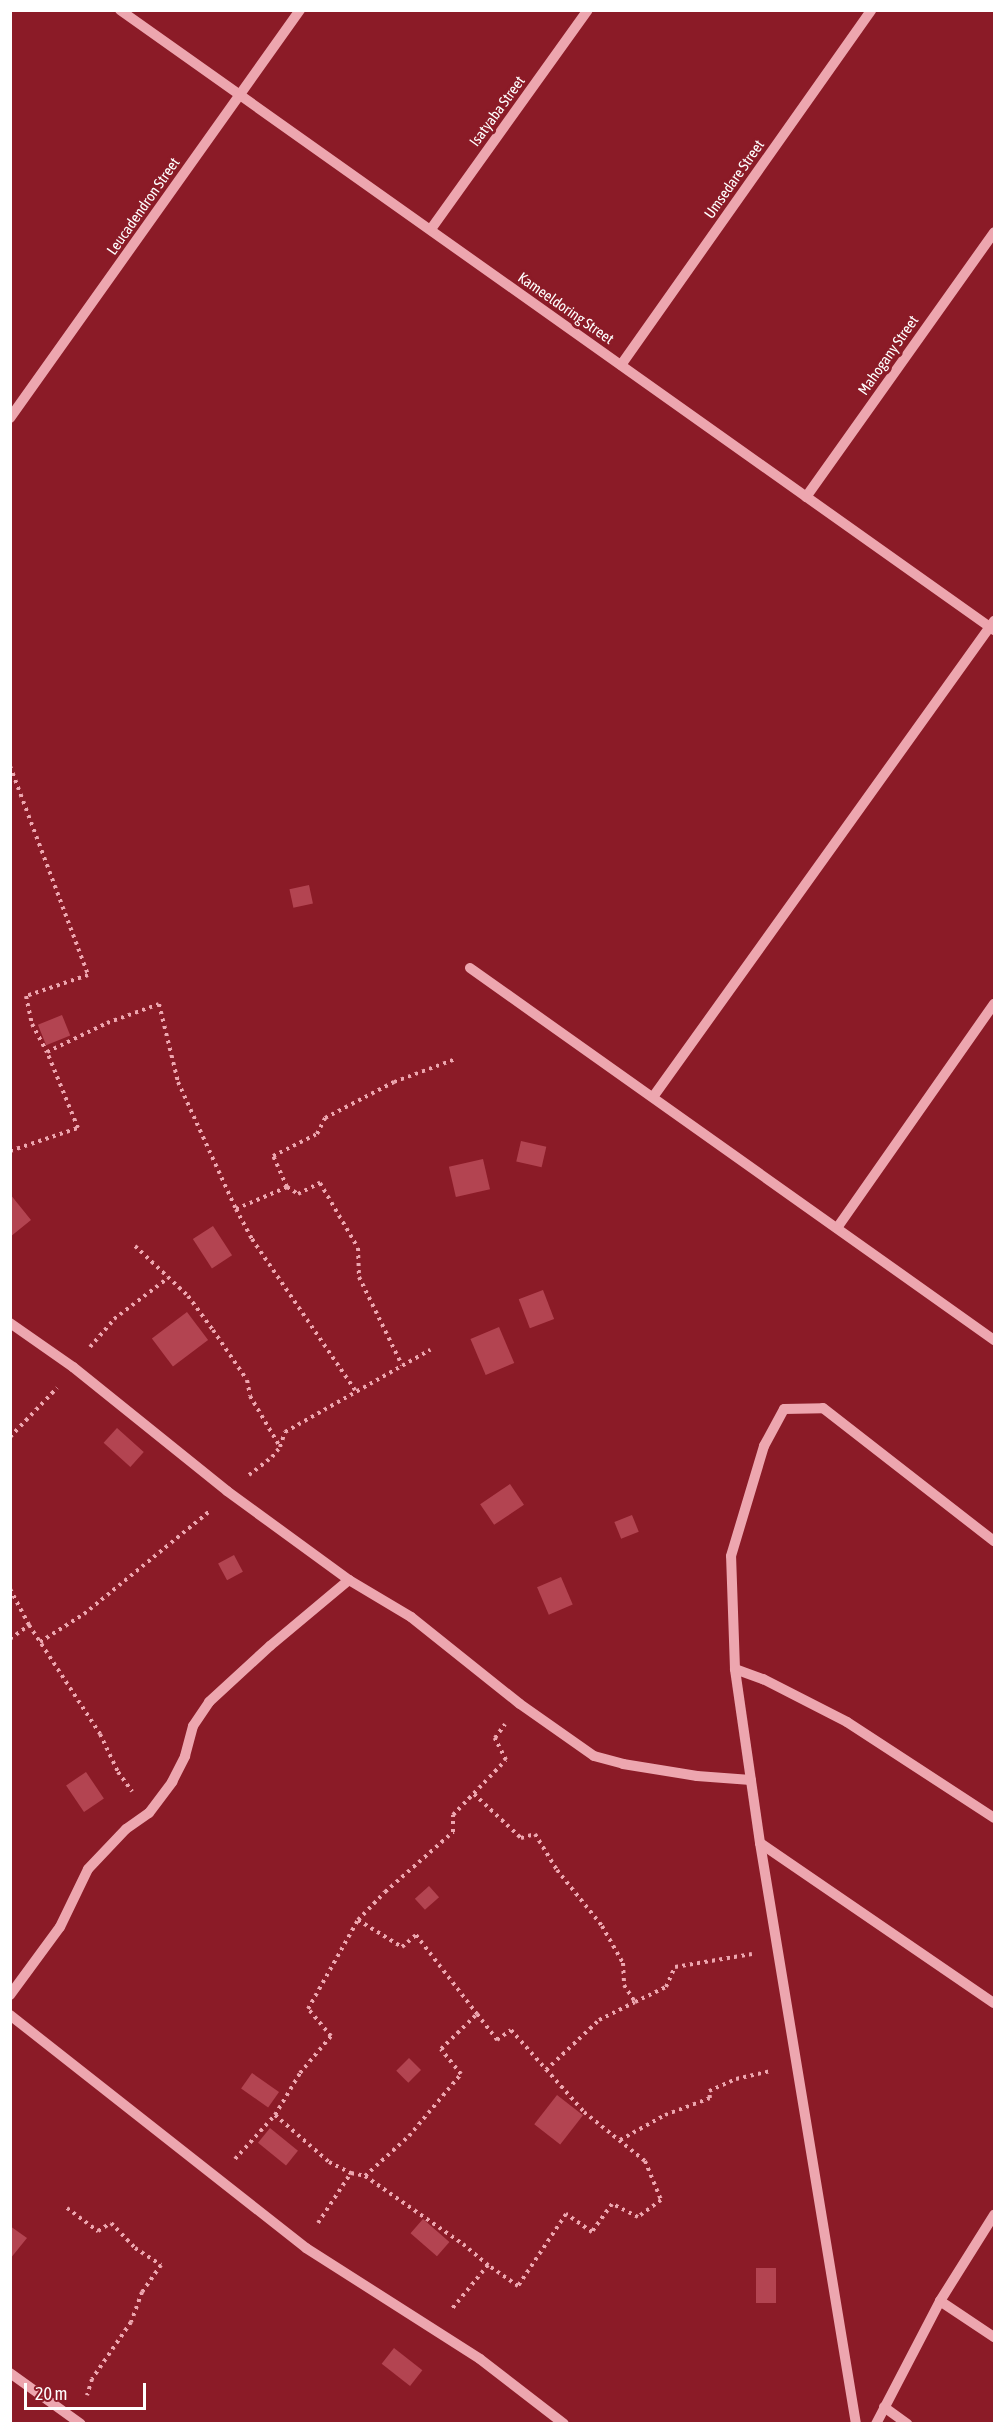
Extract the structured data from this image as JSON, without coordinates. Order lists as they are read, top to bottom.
{
  "streets": {
    "street": [
      "Isatyaba Street",
      "Umsedare Street",
      "Leucadendron Street",
      "Kameeldoring Street",
      "Mahogany Street"
    ]
  },
  "crossings": [
    ["Isatyaba Street", "Kameeldoring Street"],
    ["Umsedare Street", "Kameeldoring Street"],
    ["Leucadendron Street", "Kameeldoring Street"],
    ["Kameeldoring Street", "Mahogany Street"]
  ],
  "scale_bar": "20 m"
}
